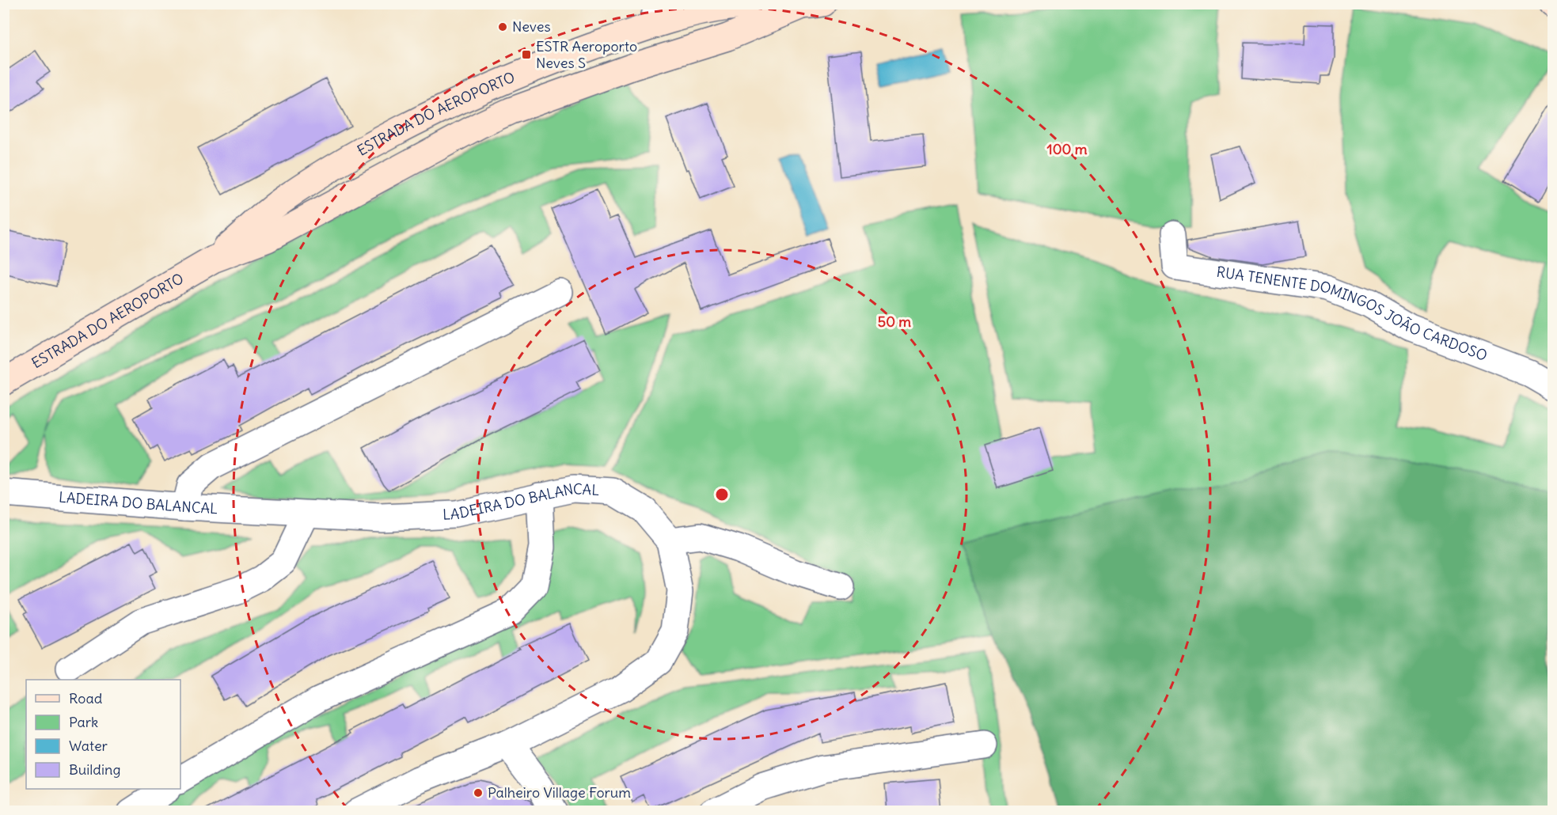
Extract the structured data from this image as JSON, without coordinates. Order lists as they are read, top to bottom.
{
  "streets": {
    "main road": ["ESTRADA DO AEROPORTO"],
    "street": ["RUA TENENTE DOMINGOS JOÃO CARDOSO", "LADEIRA DO BALANCAL"]
  },
  "places": {
    "other": ["Neves", "Palheiro Village Forum"],
    "transit": ["ESTR Aeroporto Neves S"]
  },
  "legend": [
    "Road",
    "Park",
    "Water",
    "Building"
  ],
  "rings": ["100 m", "50 m"]
}
